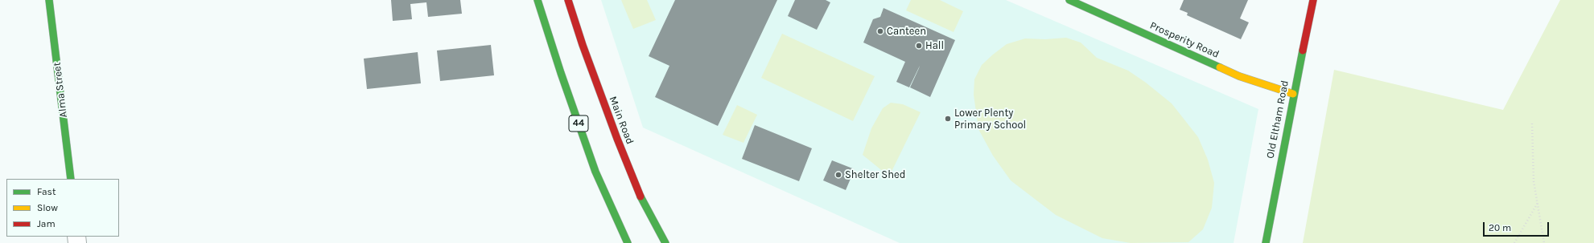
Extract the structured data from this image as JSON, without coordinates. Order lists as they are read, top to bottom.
{
  "streets": {
    "street": [
      "Prosperity Road",
      "Alma Street",
      "Old Eltham Road",
      "Main Road",
      "44"
    ]
  },
  "crossings": [
    ["Prosperity Road", "Old Eltham Road"]
  ],
  "places": [
    "Canteen",
    "Hall",
    "Lower Plenty Primary School",
    "Shelter Shed"
  ],
  "legend": ["Fast", "Slow", "Jam"],
  "scale_bar": "20 m"
}
